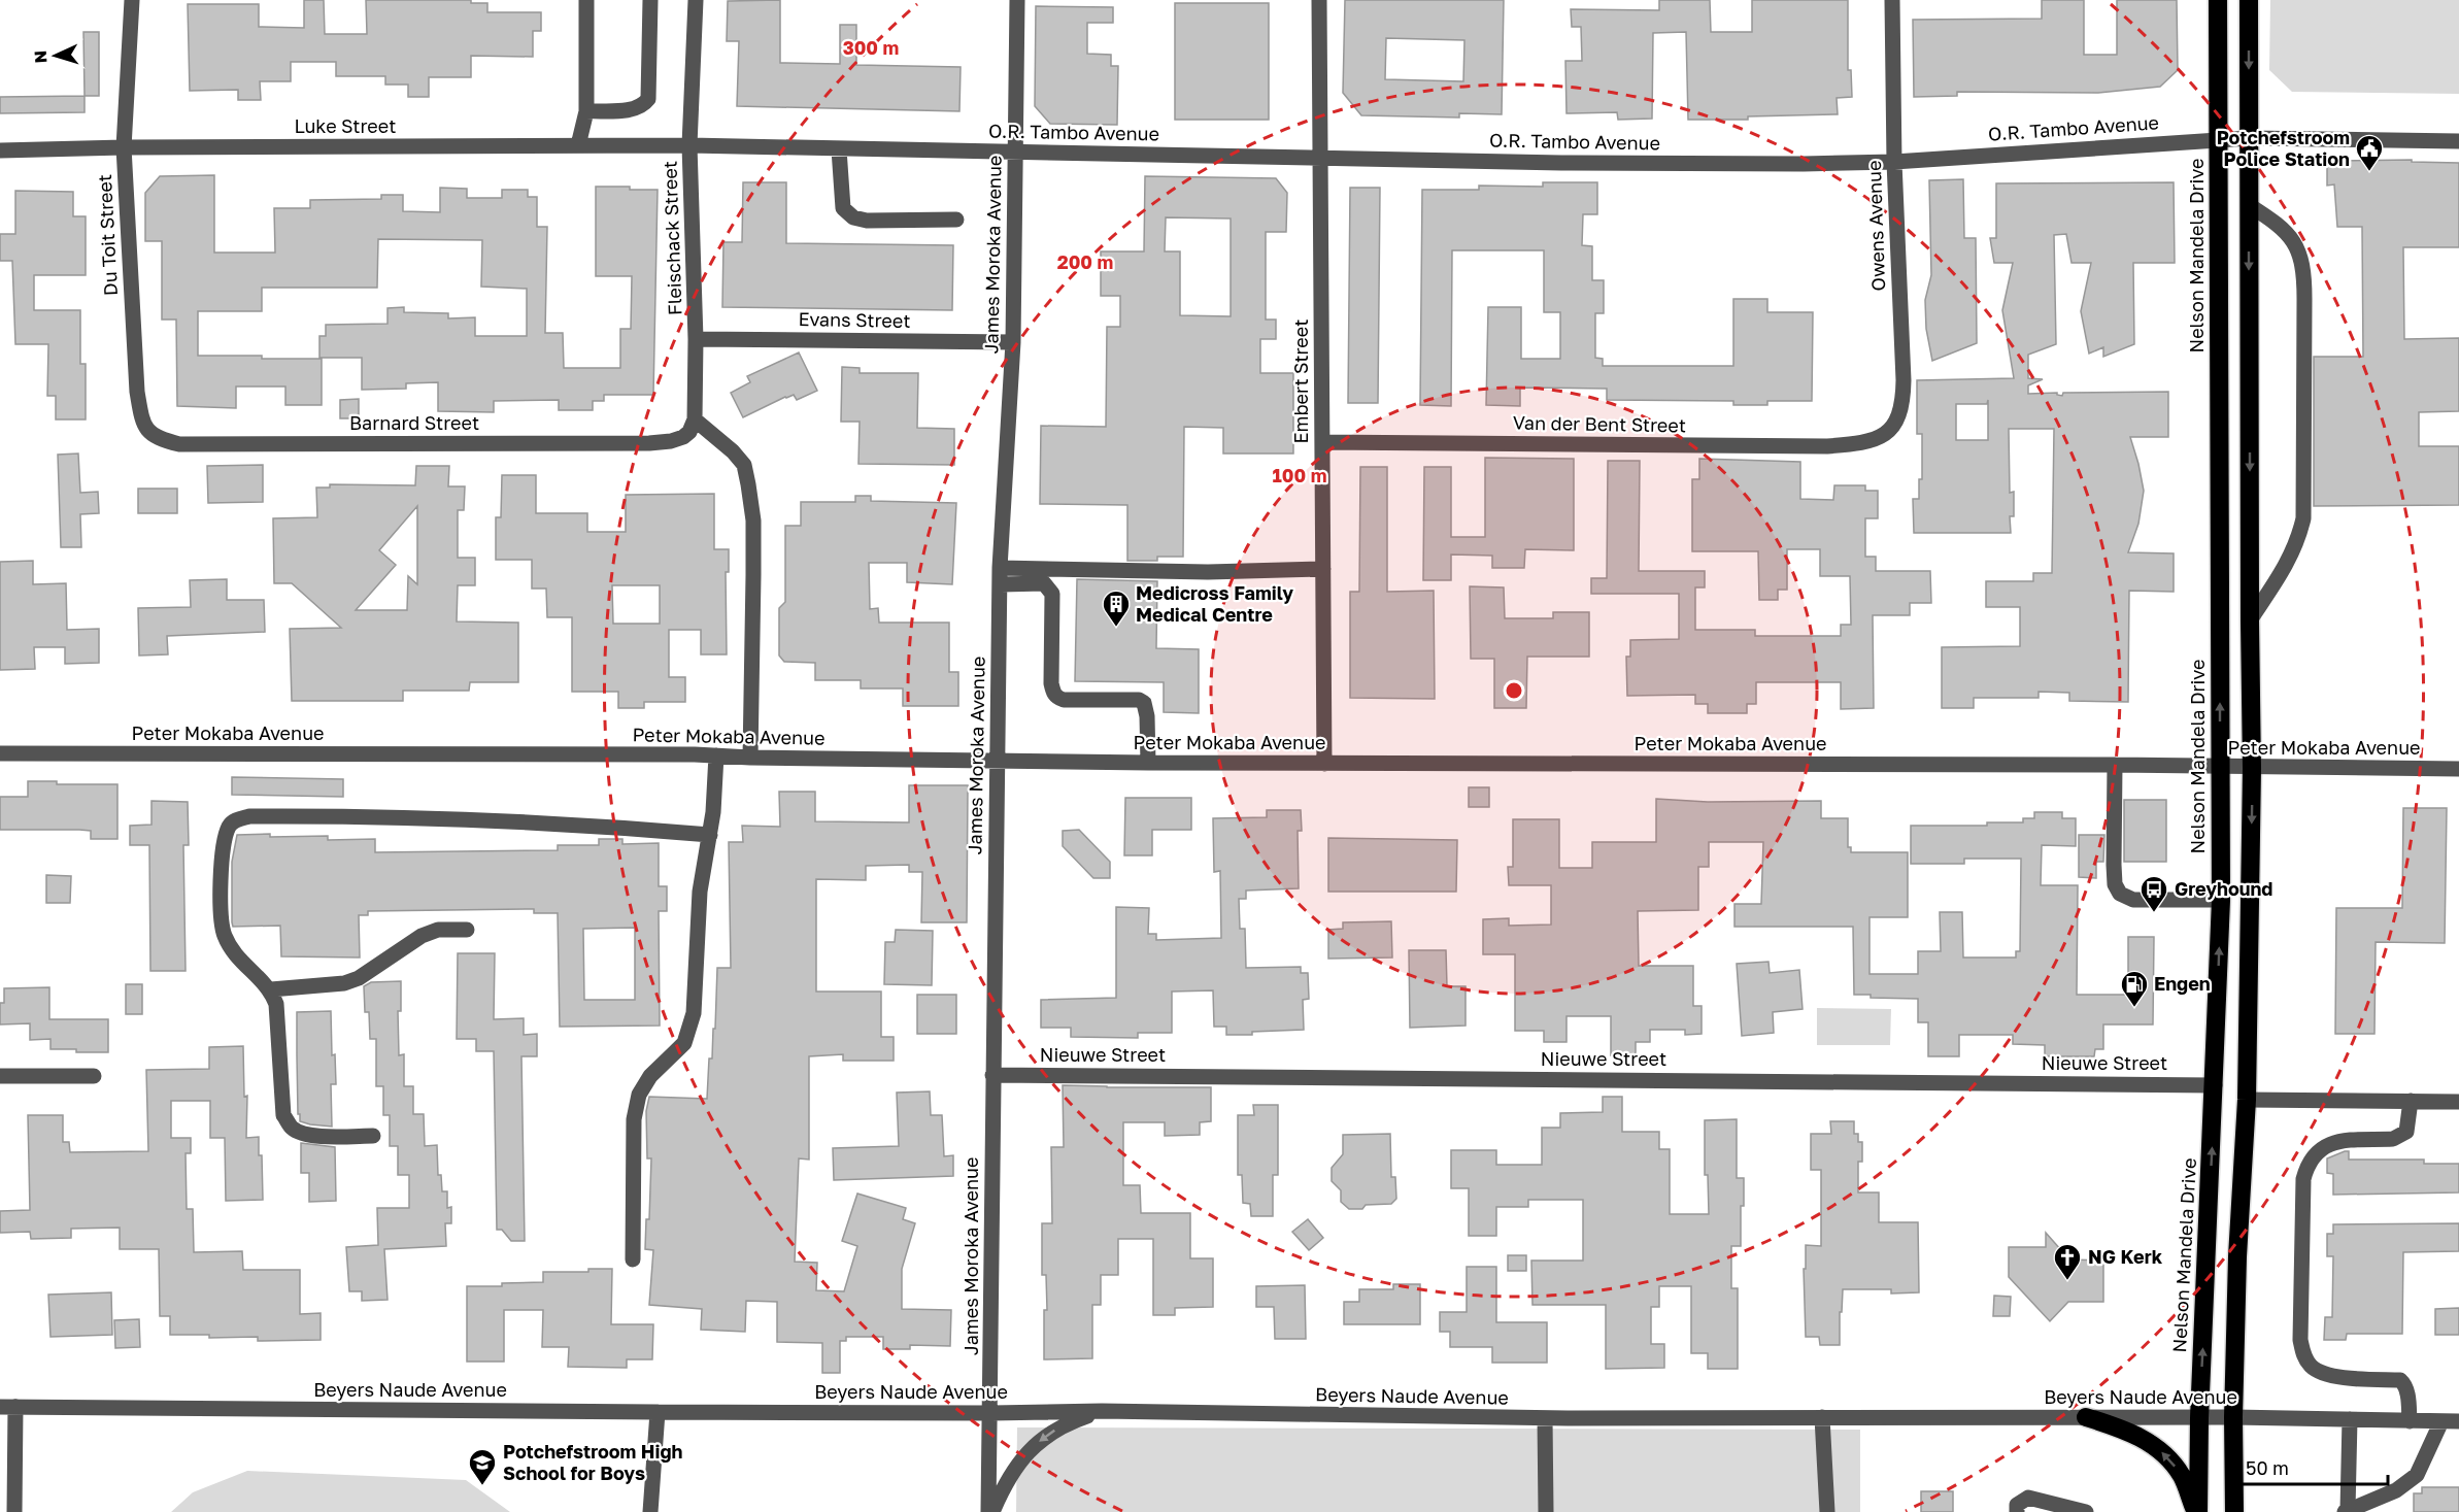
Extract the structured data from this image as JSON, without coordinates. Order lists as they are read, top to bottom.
{
  "streets": {
    "highway": ["Nelson Mandela Drive"],
    "street": [
      "Luke Street",
      "O.R. Tambo Avenue",
      "Owens Avenue",
      "Du Toit Street",
      "Fleischack Street",
      "James Moroka Avenue",
      "Evans Street",
      "Embert Street",
      "Barnard Street",
      "Van der Bent Street",
      "Peter Mokaba Avenue",
      "Nieuwe Street",
      "Beyers Naude Avenue"
    ]
  },
  "crossings": [
    ["Luke Street", "O.R. Tambo Avenue"],
    ["Luke Street", "Du Toit Street"],
    ["Luke Street", "Fleischack Street"],
    ["O.R. Tambo Avenue", "Owens Avenue"],
    ["O.R. Tambo Avenue", "Fleischack Street"],
    ["O.R. Tambo Avenue", "James Moroka Avenue"],
    ["O.R. Tambo Avenue", "Nelson Mandela Drive"],
    ["O.R. Tambo Avenue", "Embert Street"],
    ["Owens Avenue", "Van der Bent Street"],
    ["Du Toit Street", "Barnard Street"],
    ["Fleischack Street", "Evans Street"],
    ["Fleischack Street", "Barnard Street"],
    ["James Moroka Avenue", "Evans Street"],
    ["James Moroka Avenue", "Peter Mokaba Avenue"],
    ["James Moroka Avenue", "Nieuwe Street"],
    ["James Moroka Avenue", "Beyers Naude Avenue"],
    ["Nelson Mandela Drive", "Peter Mokaba Avenue"],
    ["Nelson Mandela Drive", "Nieuwe Street"],
    ["Nelson Mandela Drive", "Beyers Naude Avenue"],
    ["Embert Street", "Van der Bent Street"],
    ["Embert Street", "Peter Mokaba Avenue"]
  ],
  "places": {
    "public building": ["Potchefstroom Police Station"],
    "building": ["Medicross Family Medical Centre"],
    "bus stop": ["Greyhound"],
    "fuel station": ["Engen"],
    "church": ["NG Kerk"],
    "school or university": ["Potchefstroom High School for Boys"]
  },
  "scale_bar": "50 m",
  "north": "left",
  "rings": ["300 m", "200 m", "100 m"]
}
